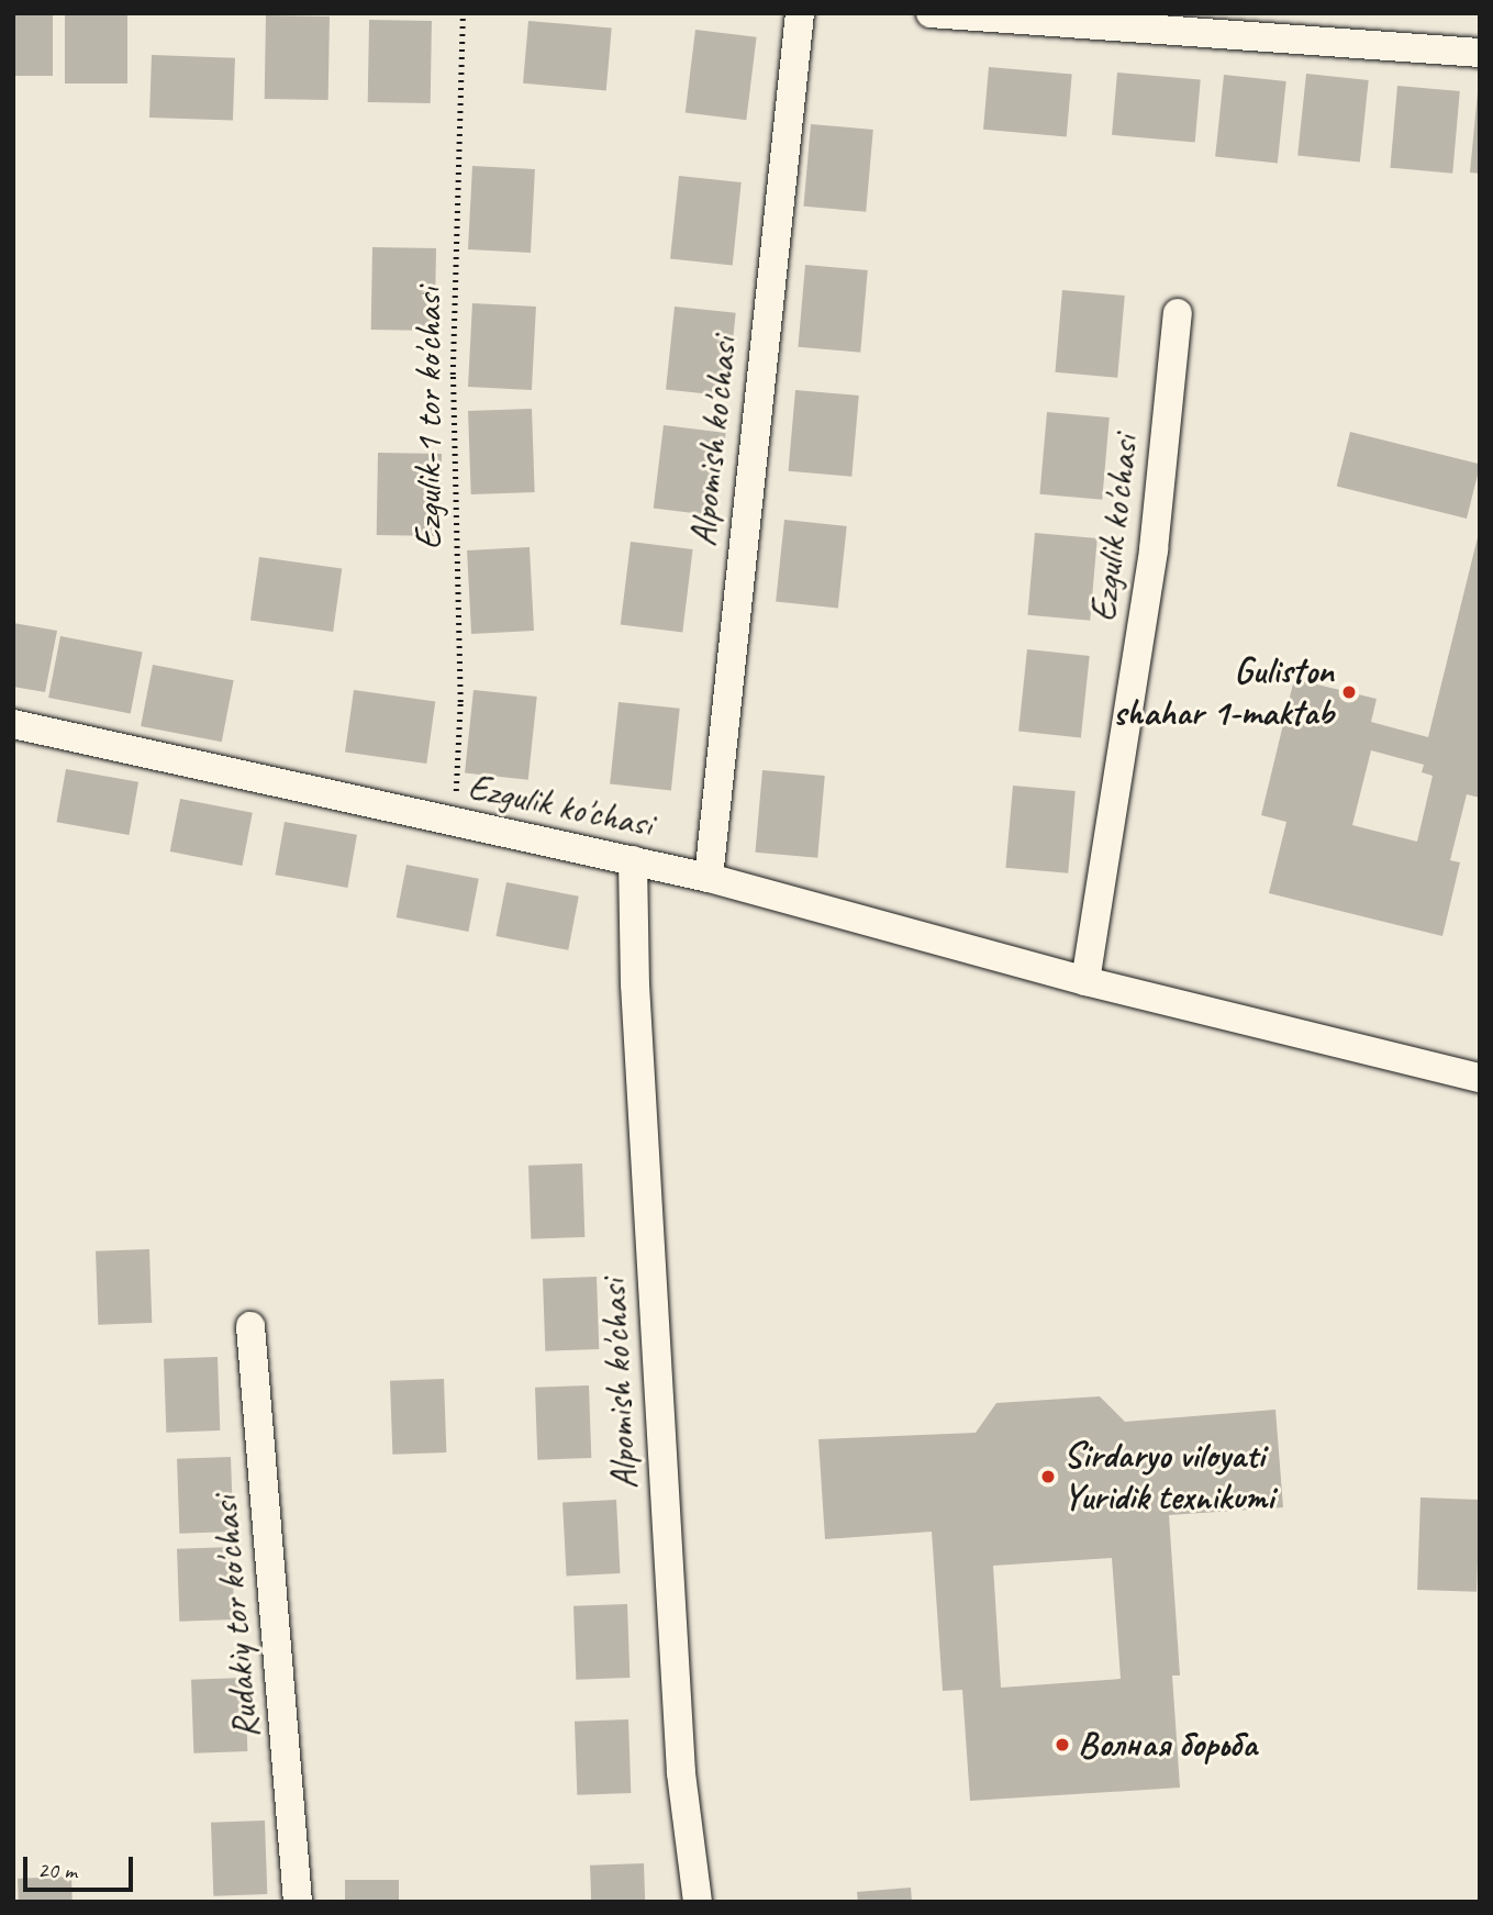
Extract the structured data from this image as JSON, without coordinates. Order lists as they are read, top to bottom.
{
  "streets": {
    "street": ["Alpomish ko'chasi", "Ezgulik ko'chasi", "Rudakiy tor ko'chasi"],
    "path": ["Ezgulik-1 tor ko'chasi"]
  },
  "crossings": [
    ["Ezgulik-1 tor ko'chasi", "Ezgulik ko'chasi"],
    ["Alpomish ko'chasi", "Ezgulik ko'chasi"]
  ],
  "places": ["Guliston shahar 1-maktab", "Sirdaryo viloyati Yuridik texnikumi", "Волная борьба"],
  "scale_bar": "20 m"
}
